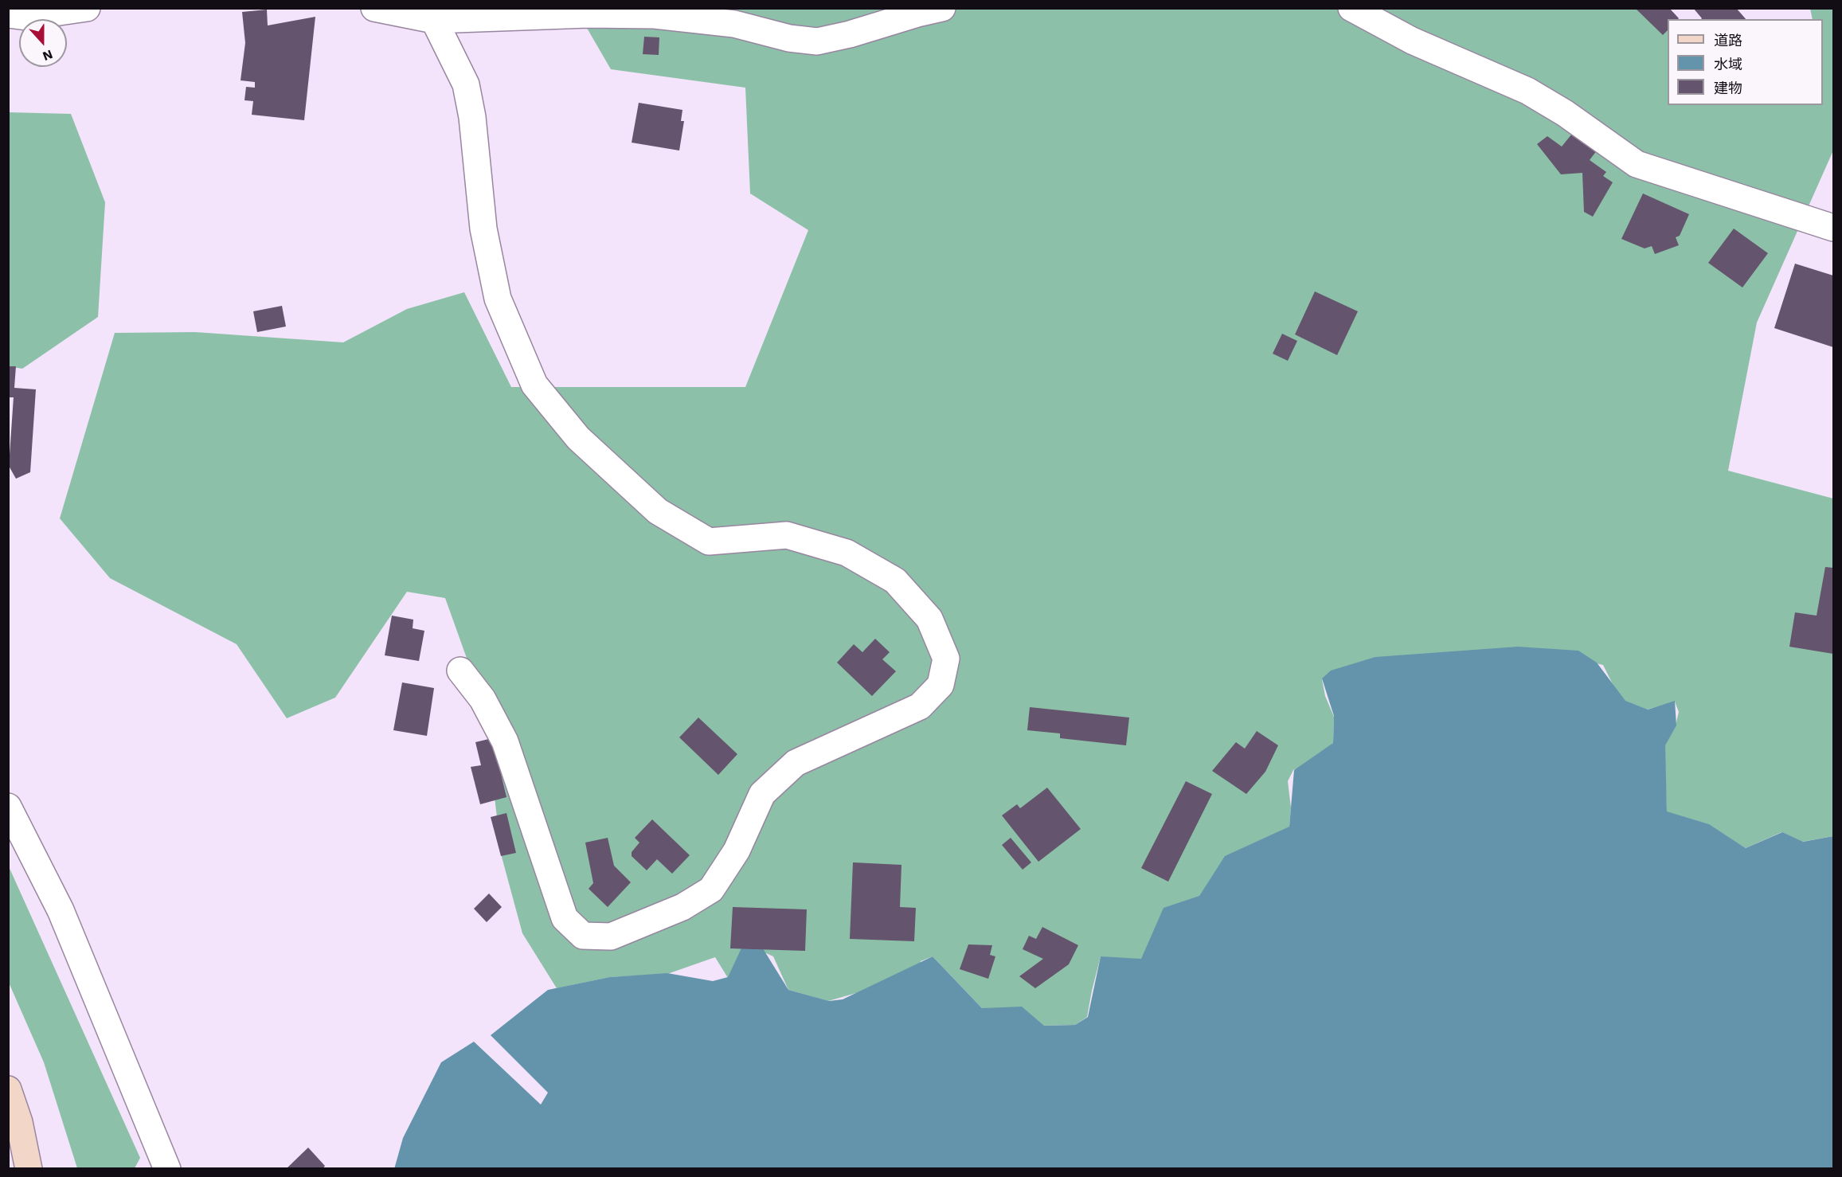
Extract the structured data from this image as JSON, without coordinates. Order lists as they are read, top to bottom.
{
  "legend": ["道路", "水域", "建物"],
  "north": "bottom"
}
